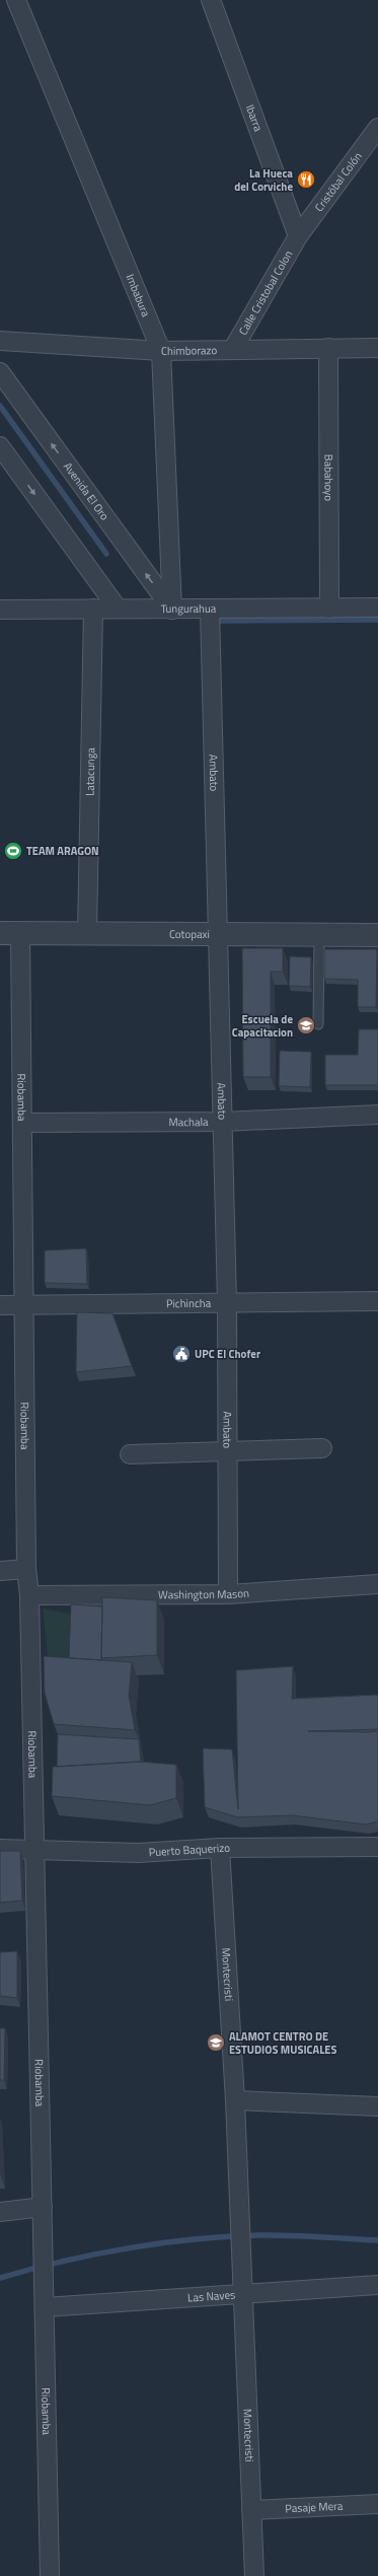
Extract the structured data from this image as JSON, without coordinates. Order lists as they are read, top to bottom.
{
  "streets": {
    "street": [
      "Ibarra",
      "Cristóbal Colón",
      "Calle Cristobal Colon",
      "Imbabura",
      "Chimborazo",
      "Babahoyo",
      "Avenida El Oro",
      "Tungurahua",
      "Latacunga",
      "Ambato",
      "Cotopaxi",
      "Riobamba",
      "Machala",
      "Pichincha",
      "Washington Mason",
      "Puerto Baquerizo",
      "Montecristi",
      "Las Naves",
      "Pasaje Mera"
    ]
  },
  "crossings": [
    ["Ibarra", "Cristóbal Colón"],
    ["Ibarra", "Calle Cristobal Colon"],
    ["Cristóbal Colón", "Calle Cristobal Colon"],
    ["Calle Cristobal Colon", "Chimborazo"],
    ["Imbabura", "Chimborazo"],
    ["Imbabura", "Avenida El Oro"],
    ["Imbabura", "Tungurahua"],
    ["Chimborazo", "Babahoyo"],
    ["Babahoyo", "Tungurahua"],
    ["Avenida El Oro", "Tungurahua"],
    ["Tungurahua", "Latacunga"],
    ["Tungurahua", "Ambato"],
    ["Latacunga", "Cotopaxi"],
    ["Ambato", "Cotopaxi"],
    ["Ambato", "Machala"],
    ["Ambato", "Pichincha"],
    ["Ambato", "Washington Mason"],
    ["Cotopaxi", "Riobamba"],
    ["Riobamba", "Machala"],
    ["Riobamba", "Pichincha"],
    ["Riobamba", "Washington Mason"],
    ["Riobamba", "Puerto Baquerizo"],
    ["Riobamba", "Las Naves"],
    ["Puerto Baquerizo", "Montecristi"],
    ["Montecristi", "Las Naves"],
    ["Montecristi", "Pasaje Mera"]
  ],
  "places": {
    "restaurant": ["La Hueca del Corviche"],
    "sports": ["TEAM ARAGON"],
    "school or university": ["Escuela de Capacitacion", "ALAMOT CENTRO DE ESTUDIOS MUSICALES"],
    "public building": ["UPC El Chofer"]
  }
}
